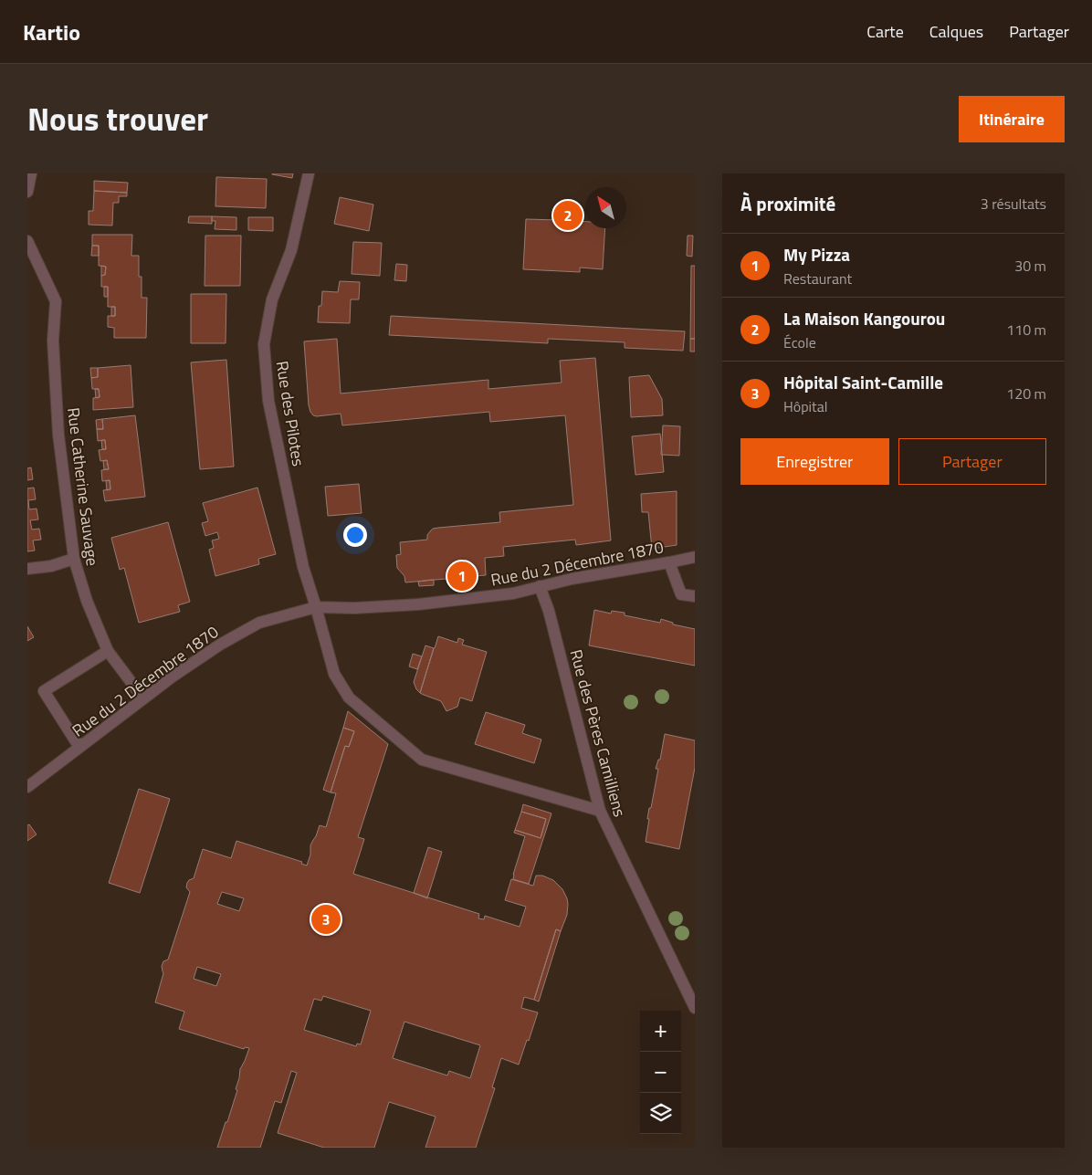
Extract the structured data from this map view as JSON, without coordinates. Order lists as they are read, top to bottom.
{
  "streets": {
    "street": [
      "Rue des Pilotes",
      "Rue Catherine Sauvage",
      "Rue du 2 Décembre 1870",
      "Rue des Pères Camilliens"
    ]
  },
  "crossings": [
    ["Rue des Pilotes", "Rue du 2 Décembre 1870"],
    ["Rue des Pilotes", "Rue des Pères Camilliens"],
    ["Rue Catherine Sauvage", "Rue du 2 Décembre 1870"],
    ["Rue du 2 Décembre 1870", "Rue des Pères Camilliens"]
  ],
  "north": "top left",
  "page": {
    "header": "Kartio",
    "nav": ["Carte", "Calques", "Partager"],
    "title": "Nous trouver",
    "buttons": [
      "Itinéraire",
      ["Enregistrer", "Partager"]
    ],
    "heading": ["À proximité", "3 résultats"],
    "pins": ["2", "1", "3"],
    "list": [
      {
        "mark": "1",
        "name": "My Pizza",
        "note": "Restaurant",
        "value": "30 m"
      },
      {
        "mark": "2",
        "name": "La Maison Kangourou",
        "note": "École",
        "value": "110 m"
      },
      {
        "mark": "3",
        "name": "Hôpital Saint-Camille",
        "note": "Hôpital",
        "value": "120 m"
      }
    ],
    "map_buttons": ["+", "−"]
  }
}
